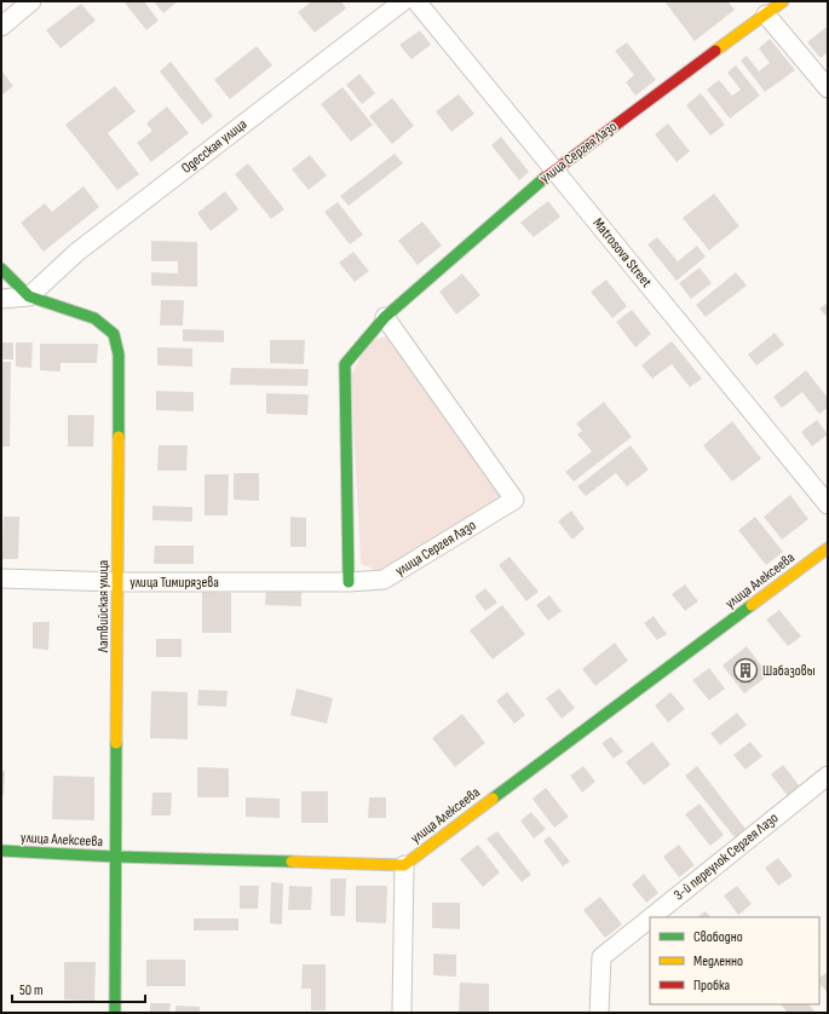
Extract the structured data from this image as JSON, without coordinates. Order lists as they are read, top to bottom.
{
  "streets": {
    "street": [
      "Одесская улица",
      "улица Сергея Лазо",
      "Matrosova Street",
      "улица Алексеева",
      "улица Тимирязева",
      "Латвийская улица",
      "3-й переулок Сергея Лазо"
    ]
  },
  "crossings": [
    ["Одесская улица", "Латвийская улица"],
    ["улица Сергея Лазо", "Matrosova Street"],
    ["улица Сергея Лазо", "улица Тимирязева"],
    ["улица Алексеева", "Латвийская улица"],
    ["улица Тимирязева", "Латвийская улица"]
  ],
  "places": {
    "building": ["Шабазовы"]
  },
  "legend": ["Свободно", "Медленно", "Пробка"],
  "scale_bar": "50 m"
}
